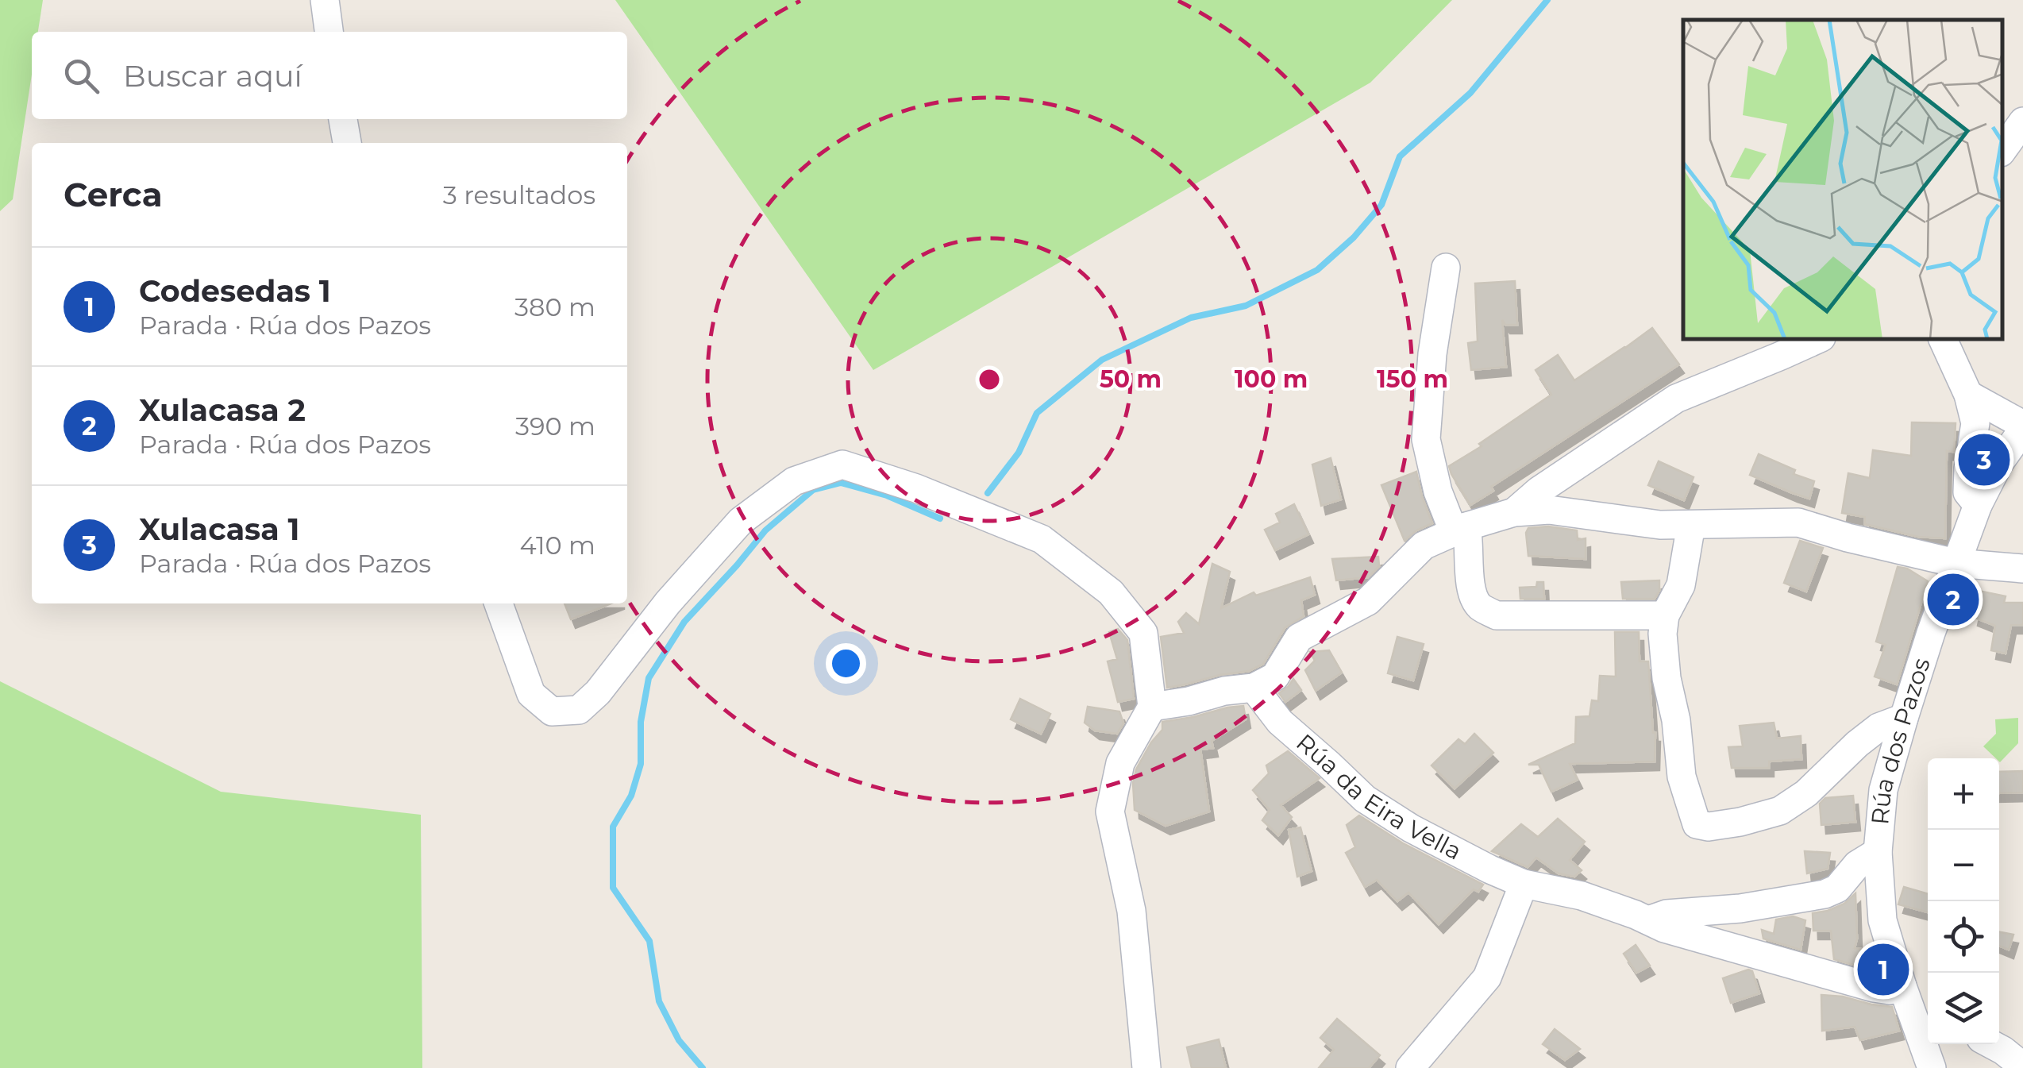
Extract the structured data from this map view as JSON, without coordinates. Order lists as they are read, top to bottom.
{
  "streets": {
    "street": ["Rúa dos Pazos", "Rúa da Eira Vella"]
  },
  "crossings": [
    ["Rúa dos Pazos", "Rúa da Eira Vella"]
  ],
  "page": {
    "search": "Buscar aquí",
    "heading": ["Cerca", "3 resultados"],
    "list": [
      {
        "mark": "1",
        "name": "Codesedas 1",
        "note": "Parada · Rúa dos Pazos",
        "value": "380 m"
      },
      {
        "mark": "2",
        "name": "Xulacasa 2",
        "note": "Parada · Rúa dos Pazos",
        "value": "390 m"
      },
      {
        "mark": "3",
        "name": "Xulacasa 1",
        "note": "Parada · Rúa dos Pazos",
        "value": "410 m"
      }
    ],
    "pins": ["3", "2", "1"],
    "map_buttons": ["+", "−"]
  },
  "rings": ["50 m", "100 m", "150 m"]
}
